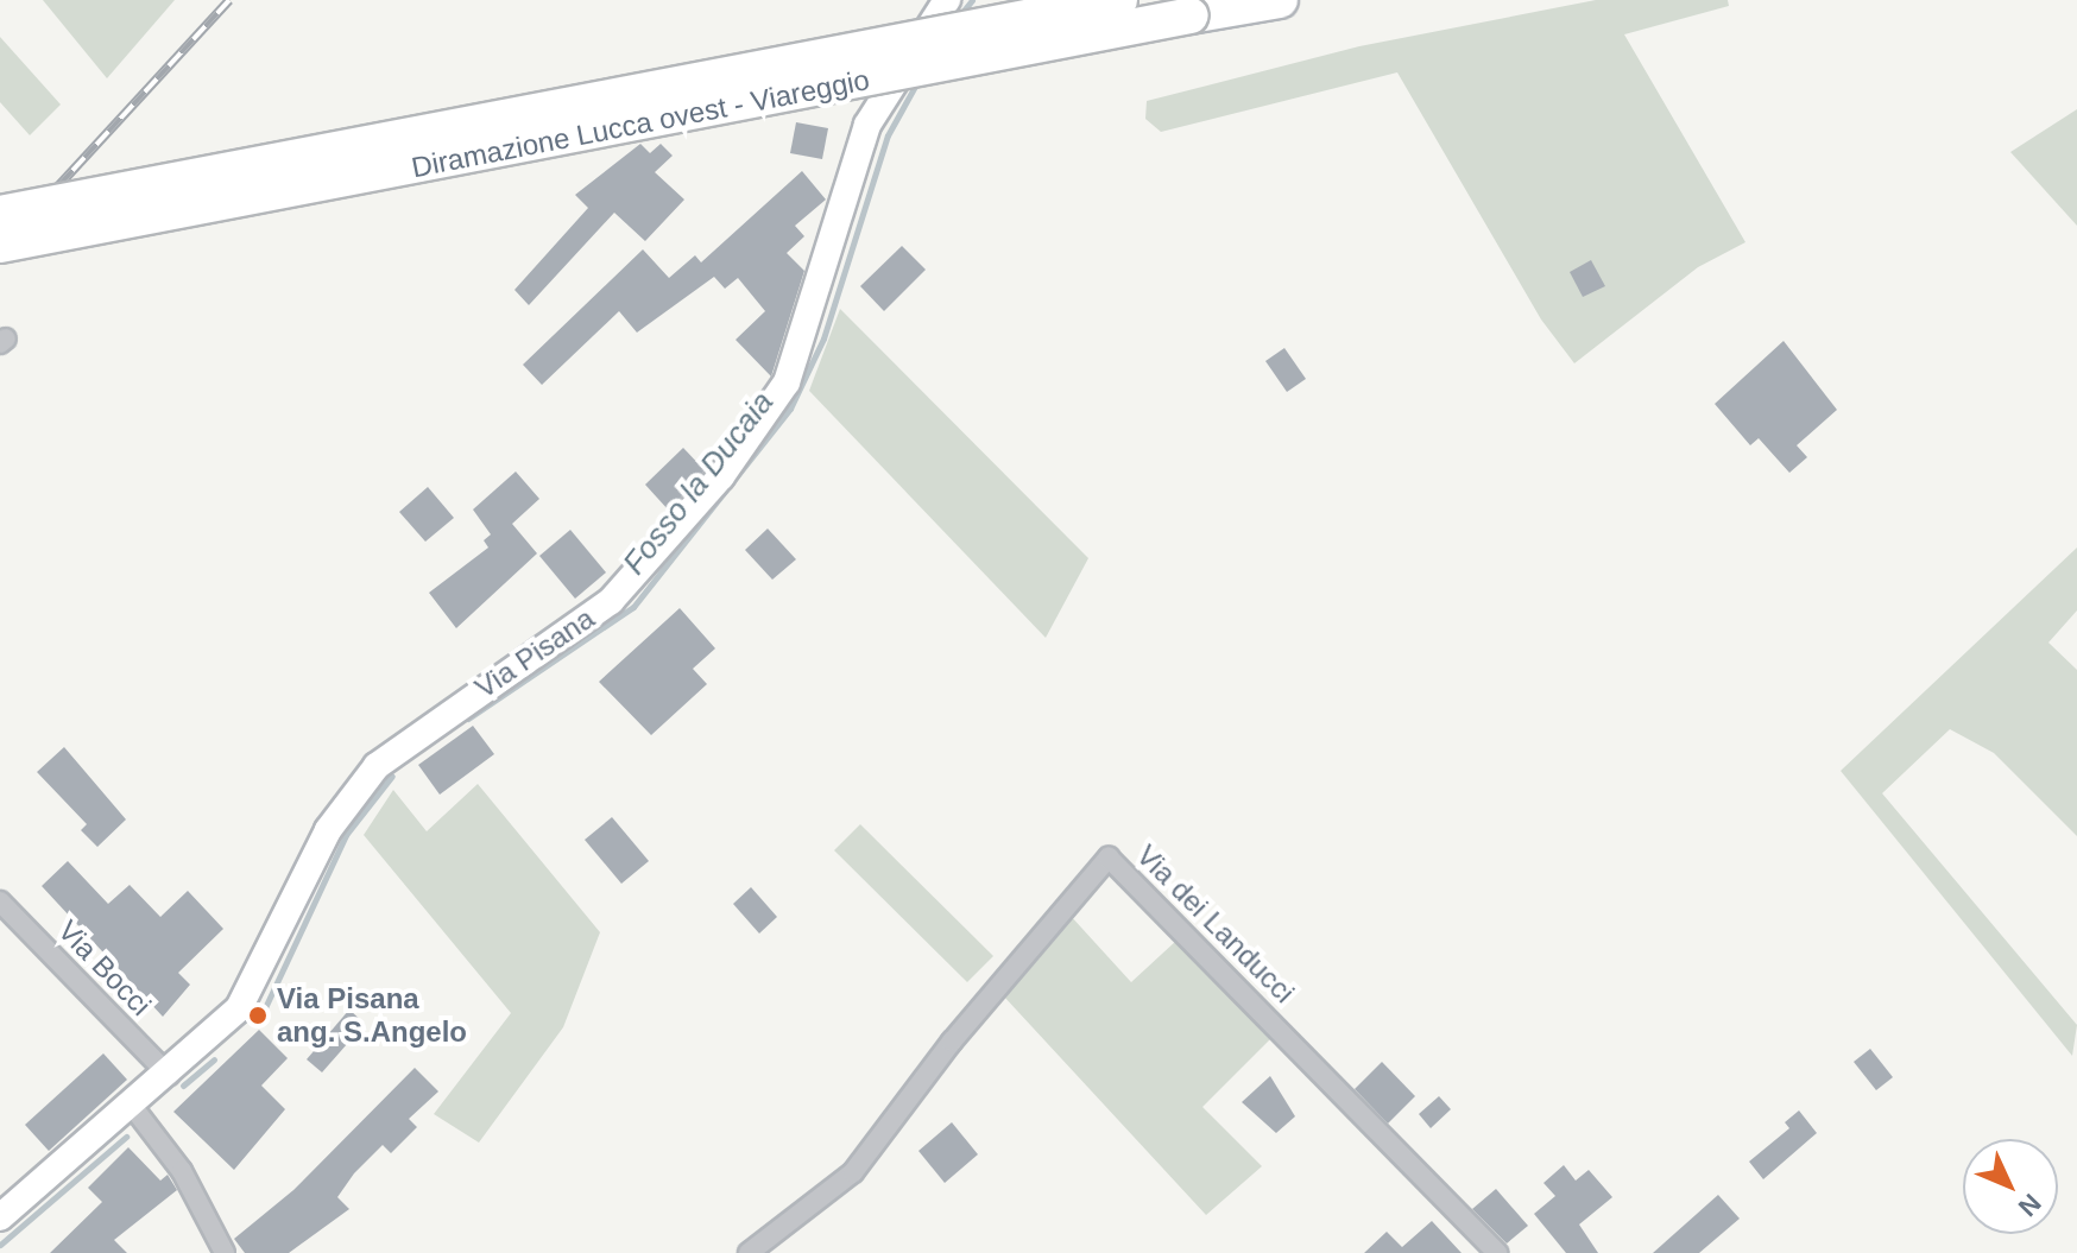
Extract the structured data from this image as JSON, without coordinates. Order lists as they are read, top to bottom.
{
  "streets": {
    "highway": ["Diramazione Lucca ovest - Viareggio"],
    "main road": ["Via Pisana"],
    "street": ["Via dei Landucci", "Via Bocci"]
  },
  "crossings": [
    ["Via Pisana", "Via Bocci"]
  ],
  "water": ["Fosso la Ducaia"],
  "places": ["Via Pisana ang. S.Angelo"],
  "north": "bottom right"
}
